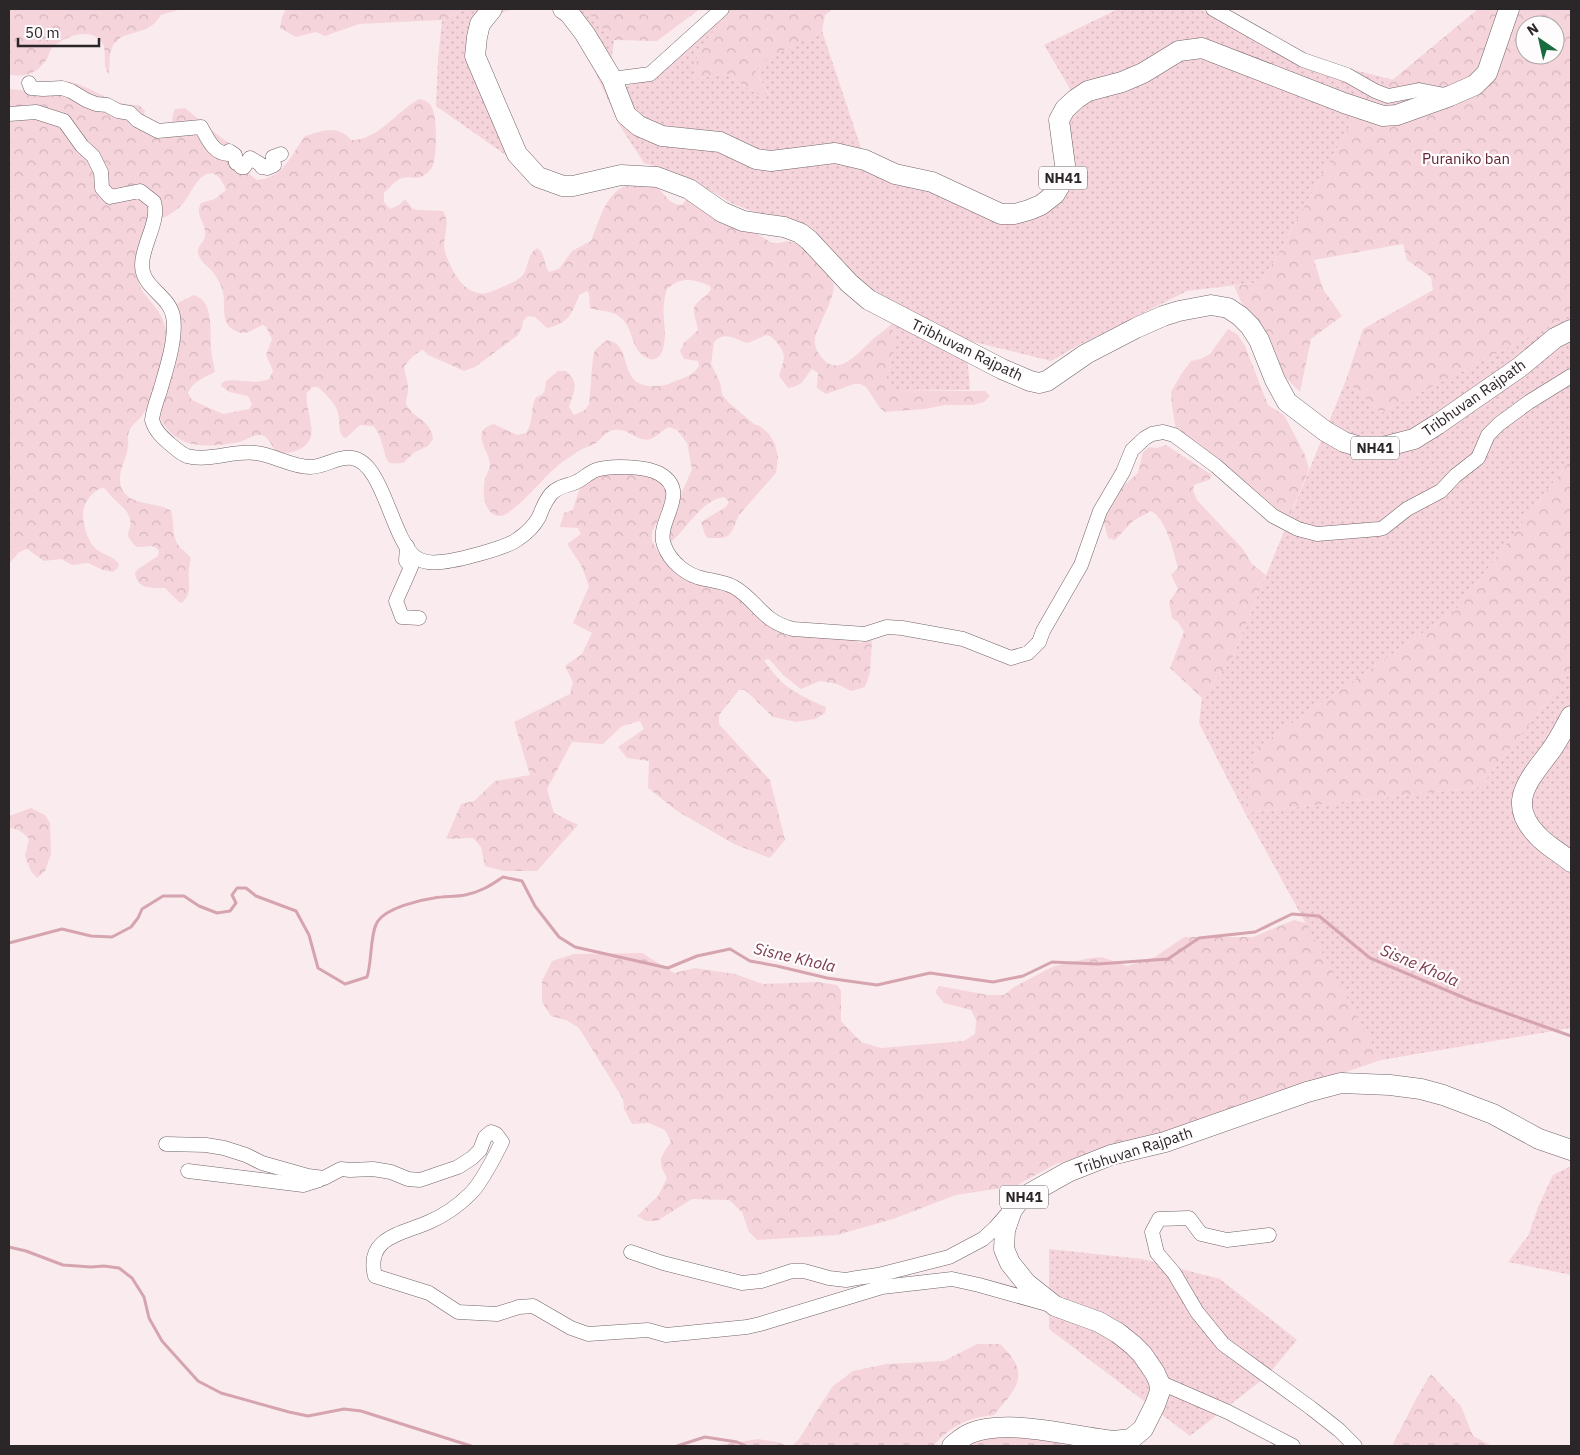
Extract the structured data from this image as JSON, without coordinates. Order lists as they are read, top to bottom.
{
  "streets": {
    "highway": ["NH41", "Tribhuvan Rajpath"]
  },
  "crossings": [
    ["NH41", "Tribhuvan Rajpath"]
  ],
  "water": ["Sisne Khola"],
  "parks": ["Puraniko ban"],
  "scale_bar": "50 m",
  "north": "top left"
}
